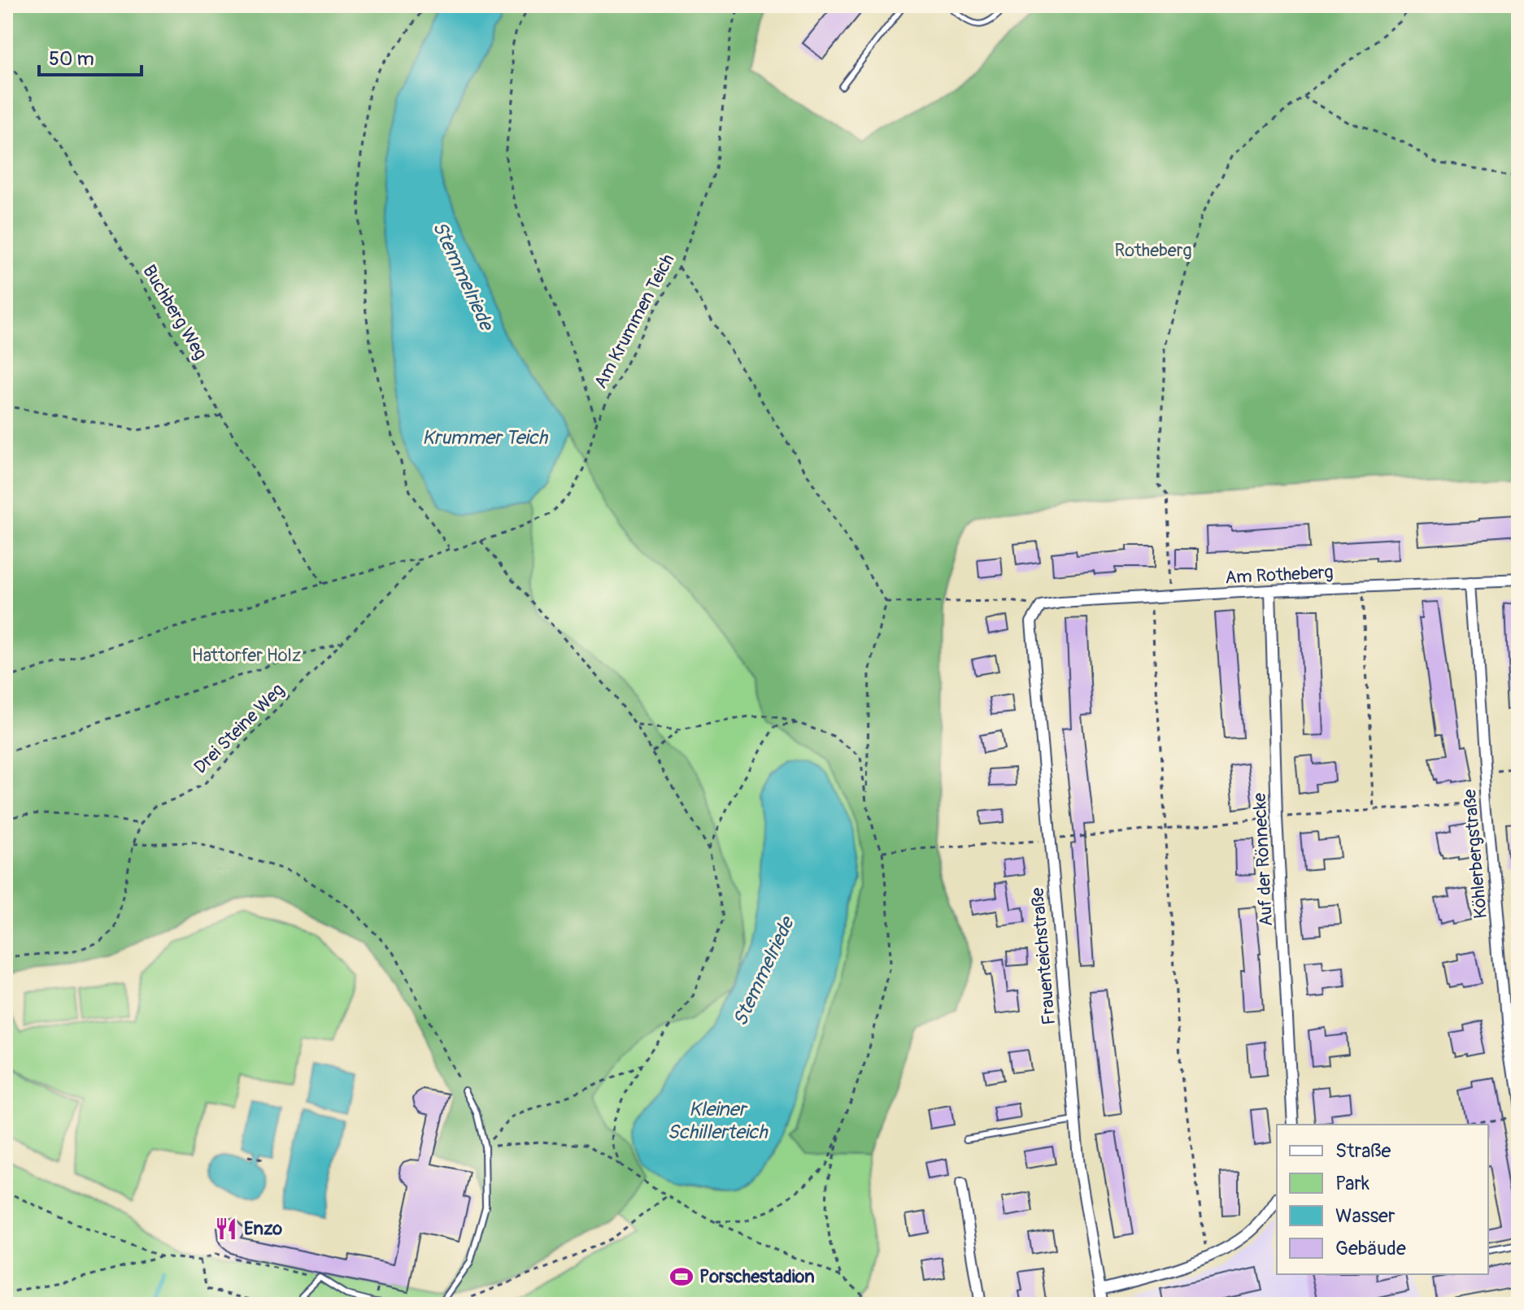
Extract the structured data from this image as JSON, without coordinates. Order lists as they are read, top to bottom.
{
  "streets": {
    "street": [
      "Am Rotheberg",
      "Köhlerbergstraße",
      "Auf der Rönnecke",
      "Frauenteichstraße"
    ],
    "path": ["Buchberg Weg", "Am Krummen Teich", "Drei Steine Weg"]
  },
  "crossings": [
    ["Buchberg Weg", "Am Krummen Teich"],
    ["Am Krummen Teich", "Drei Steine Weg"],
    ["Am Rotheberg", "Köhlerbergstraße"],
    ["Am Rotheberg", "Auf der Rönnecke"],
    ["Am Rotheberg", "Frauenteichstraße"]
  ],
  "water": ["Stemmelriede", "Krummer Teich", "Kleiner Schillerteich"],
  "parks": ["Rotheberg", "Hattorfer Holz"],
  "places": {
    "restaurant": ["Enzo"],
    "sports": ["Porschestadion"]
  },
  "legend": [
    "Straße",
    "Park",
    "Wasser",
    "Gebäude"
  ],
  "scale_bar": "50 m"
}
